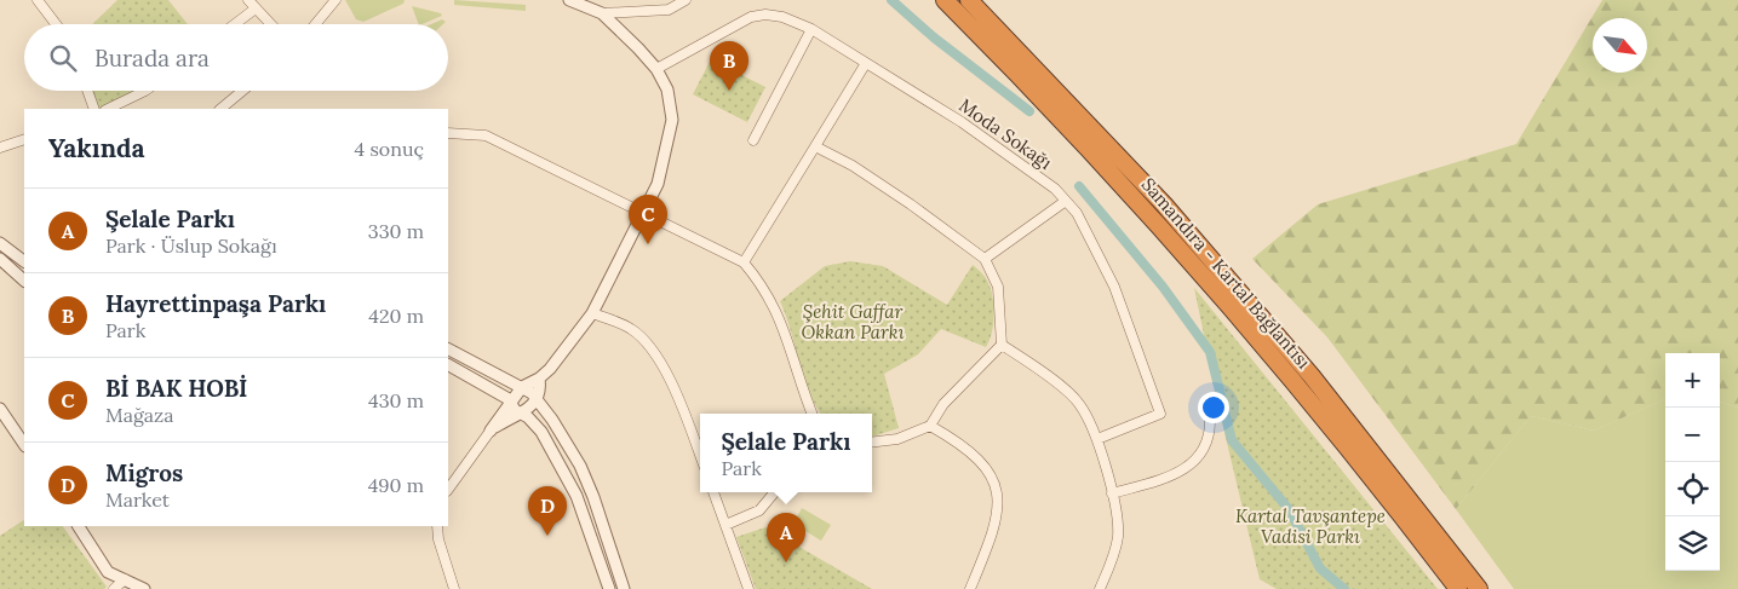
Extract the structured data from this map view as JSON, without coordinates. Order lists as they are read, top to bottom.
{
  "streets": {
    "highway": ["Samandıra - Kartal Bağlantısı"],
    "street": ["Moda Sokağı"]
  },
  "parks": ["Şehit Gaffar Okkan Parkı", "Kartal Tavşantepe Vadisi Parkı"],
  "north": "bottom right",
  "page": {
    "search": "Burada ara",
    "pins": [
      "B",
      "C",
      "D",
      "A"
    ],
    "heading": ["Yakında", "4 sonuç"],
    "list": [
      {
        "mark": "A",
        "name": "Şelale Parkı",
        "note": "Park · Üslup Sokağı",
        "value": "330 m"
      },
      {
        "mark": "B",
        "name": "Hayrettinpaşa Parkı",
        "note": "Park",
        "value": "420 m"
      },
      {
        "mark": "C",
        "name": "Bİ BAK HOBİ",
        "note": "Mağaza",
        "value": "430 m"
      },
      {
        "mark": "D",
        "name": "Migros",
        "note": "Market",
        "value": "490 m"
      }
    ],
    "map_buttons": ["+", "−"],
    "popup": ["Şelale Parkı", "Park"]
  }
}
